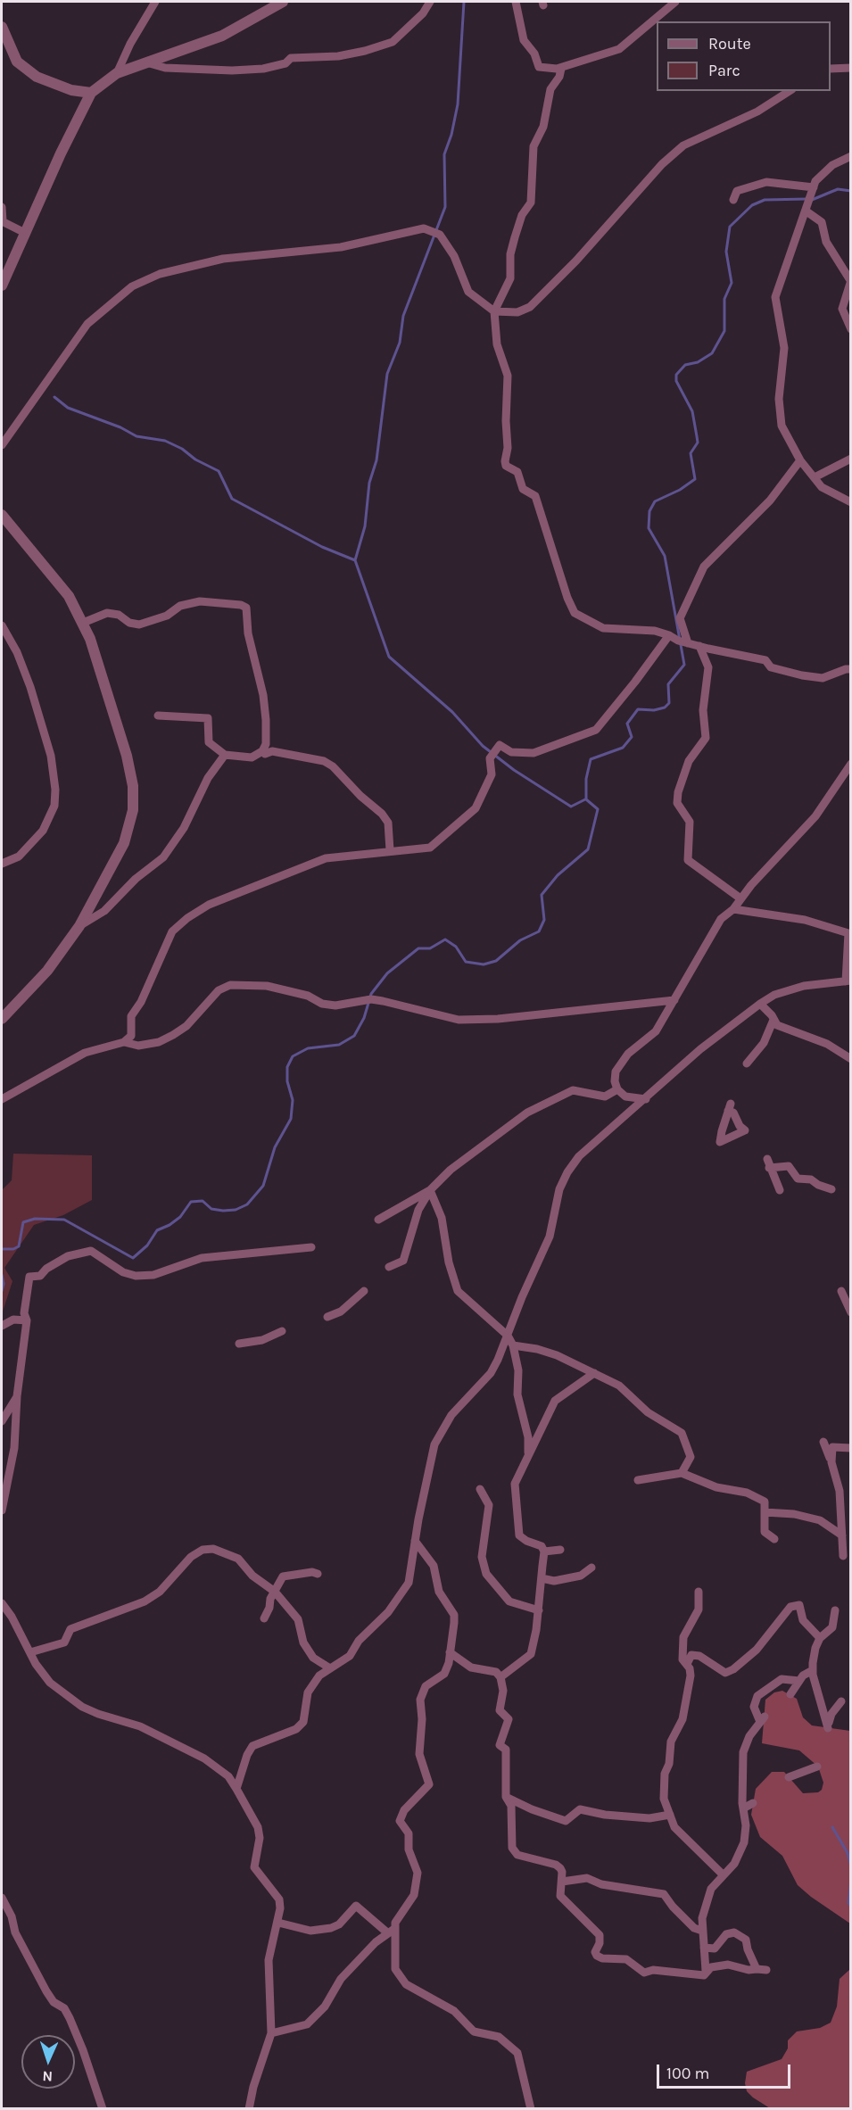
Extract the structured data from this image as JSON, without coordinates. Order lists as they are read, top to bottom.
{
  "legend": ["Route", "Parc"],
  "scale_bar": "100 m",
  "north": "bottom"
}
